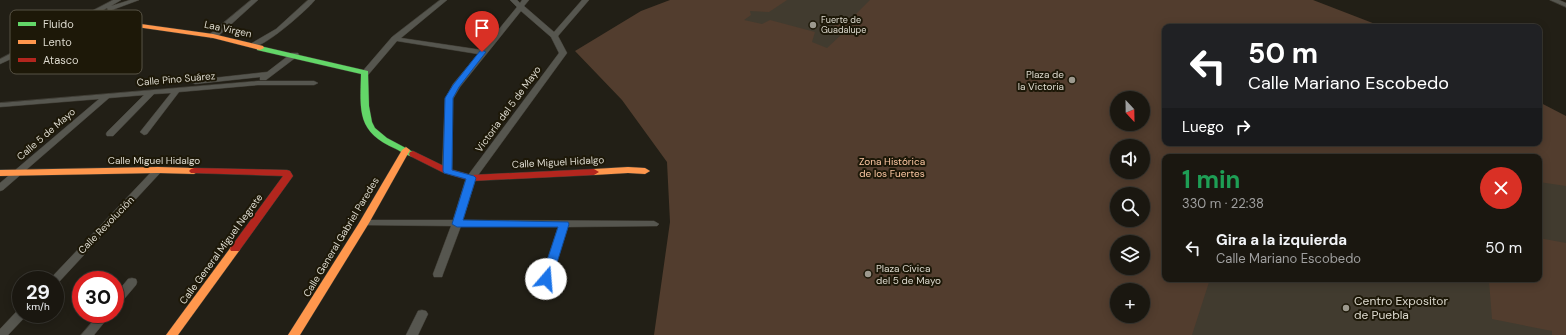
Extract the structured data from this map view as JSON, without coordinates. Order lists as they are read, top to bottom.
{
  "streets": {
    "street": [
      "Laa Virgen",
      "Calle Pino Suárez",
      "Victoria del 5 de Mayo",
      "Calle 5 de Mayo",
      "Calle Miguel Hidalgo",
      "Calle Revolución",
      "Calle General Gabriel Paredes",
      "Calle General Miguel Negrete"
    ]
  },
  "crossings": [
    ["Laa Virgen", "Calle Pino Suárez"],
    ["Laa Virgen", "Calle Miguel Hidalgo"],
    ["Calle Pino Suárez", "Calle 5 de Mayo"],
    ["Victoria del 5 de Mayo", "Calle Miguel Hidalgo"],
    ["Calle 5 de Mayo", "Calle Miguel Hidalgo"],
    ["Calle Miguel Hidalgo", "Calle Revolución"],
    ["Calle Miguel Hidalgo", "Calle General Gabriel Paredes"],
    ["Calle Miguel Hidalgo", "Calle General Miguel Negrete"]
  ],
  "parks": ["Zona Histórica de los Fuertes"],
  "places": [
    "Fuerte de Guadalupe",
    "Plaza de la Victoria",
    "Plaza Cívica del 5 de Mayo",
    "Centro Expositor de Puebla"
  ],
  "legend": ["Fluido", "Lento", "Atasco"],
  "north": "bottom",
  "page": {
    "turn": ["50 m", "Calle Mariano Escobedo"],
    "map_buttons": "+",
    "then": "Luego",
    "heading": ["1 min", "330 m · 22:38"],
    "list": [
      {
        "name": "Gira a la izquierda",
        "note": "Calle Mariano Escobedo",
        "value": "50 m"
      }
    ],
    "speed": "29 km/h",
    "limit": "30"
  }
}
